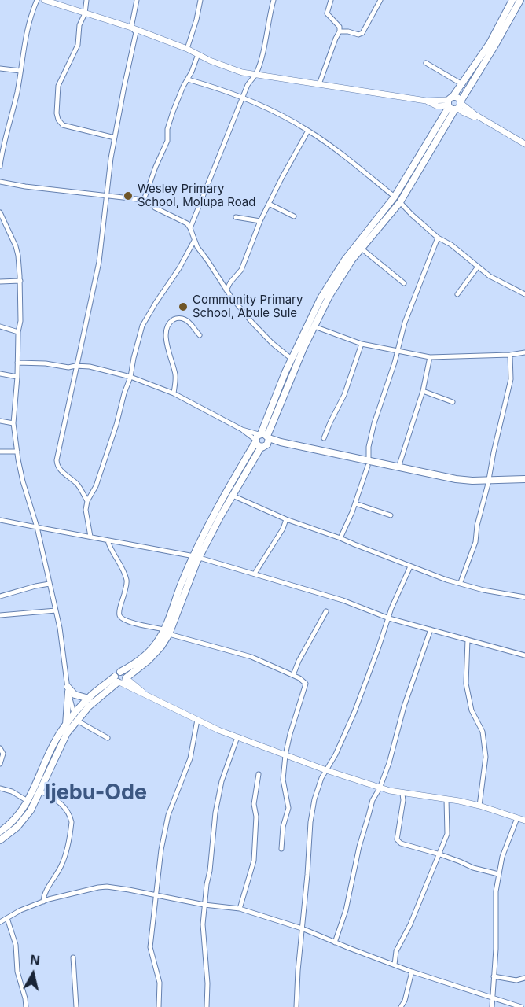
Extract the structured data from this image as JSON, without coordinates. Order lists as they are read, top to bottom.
{
  "districts": ["Ijebu-Ode"],
  "places": ["Wesley Primary School, Molupa Road", "Community Primary School, Abule Sule"],
  "north": "top"
}
